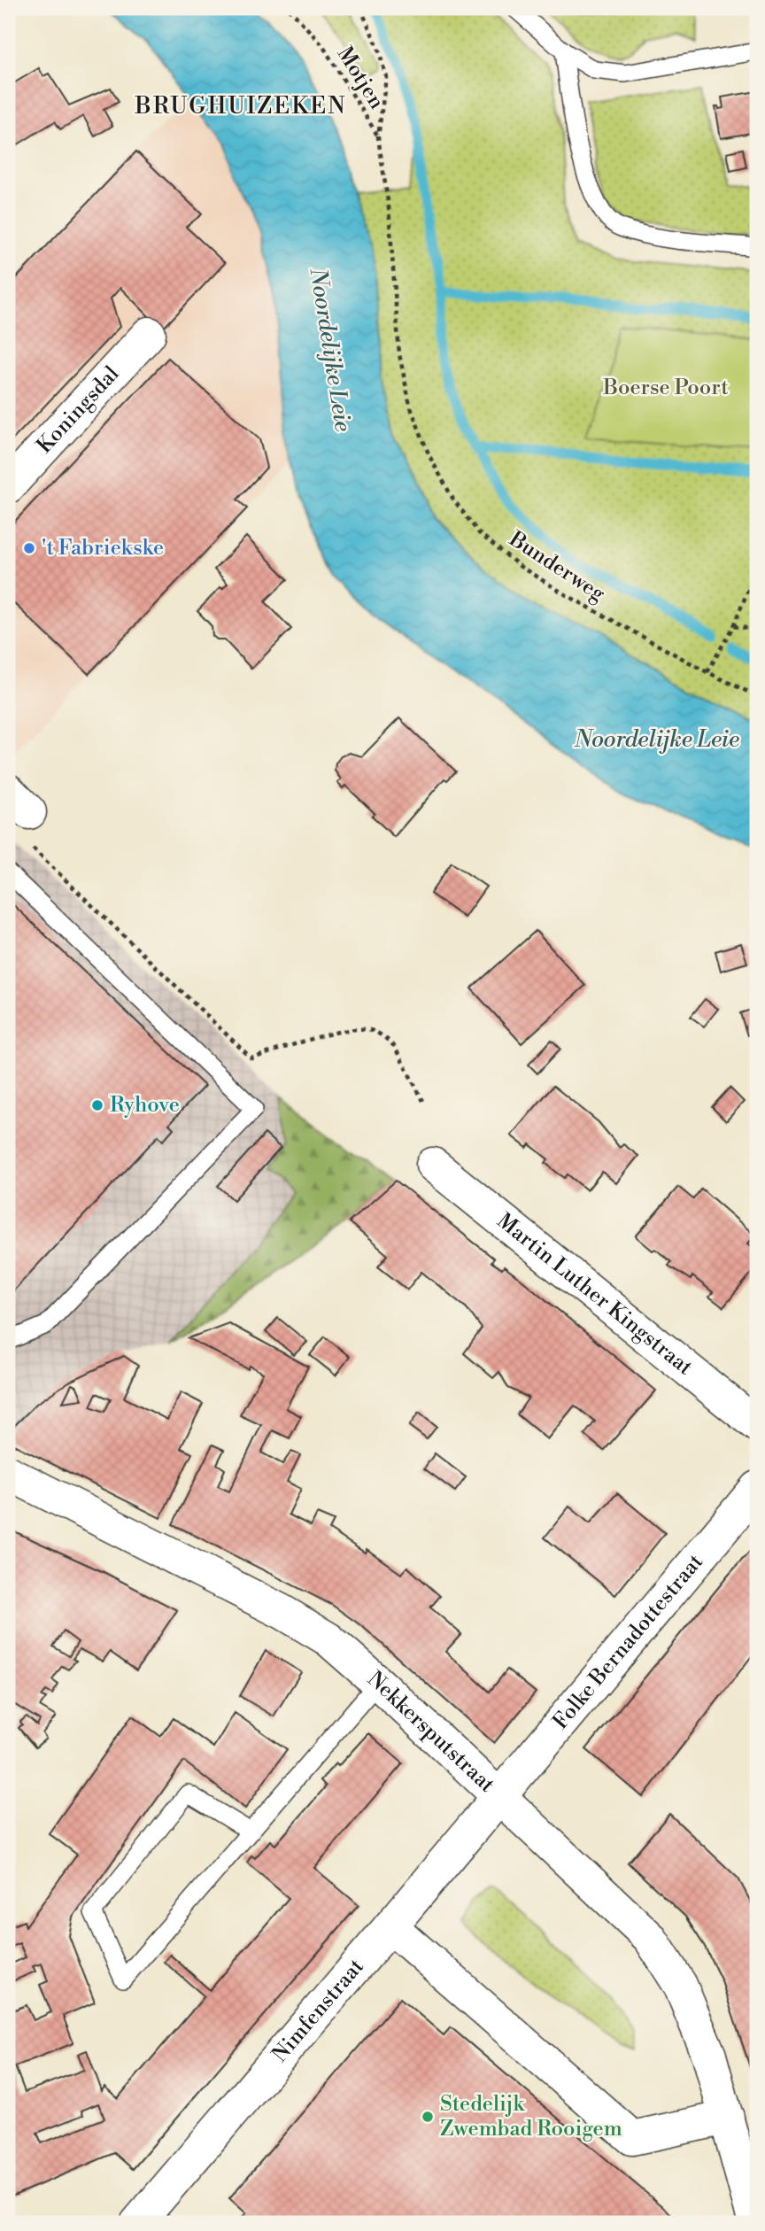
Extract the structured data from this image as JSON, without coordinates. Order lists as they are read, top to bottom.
{
  "streets": {
    "street": [
      "Koningsdal",
      "Martin Luther Kingstraat",
      "Folke Bernadottestraat",
      "Nekkersputstraat",
      "Nimfenstraat"
    ],
    "path": ["Motjen", "Bunderweg"]
  },
  "crossings": [
    ["Motjen", "Bunderweg"],
    ["Folke Bernadottestraat", "Nekkersputstraat"],
    ["Folke Bernadottestraat", "Nimfenstraat"],
    ["Nekkersputstraat", "Nimfenstraat"]
  ],
  "districts": ["BRUGHUIZEKEN"],
  "water": ["Noordelijke Leie"],
  "parks": ["Boerse Poort"],
  "places": ["'t Fabriekske", "Ryhove", "Stedelijk Zwembad Rooigem"]
}
